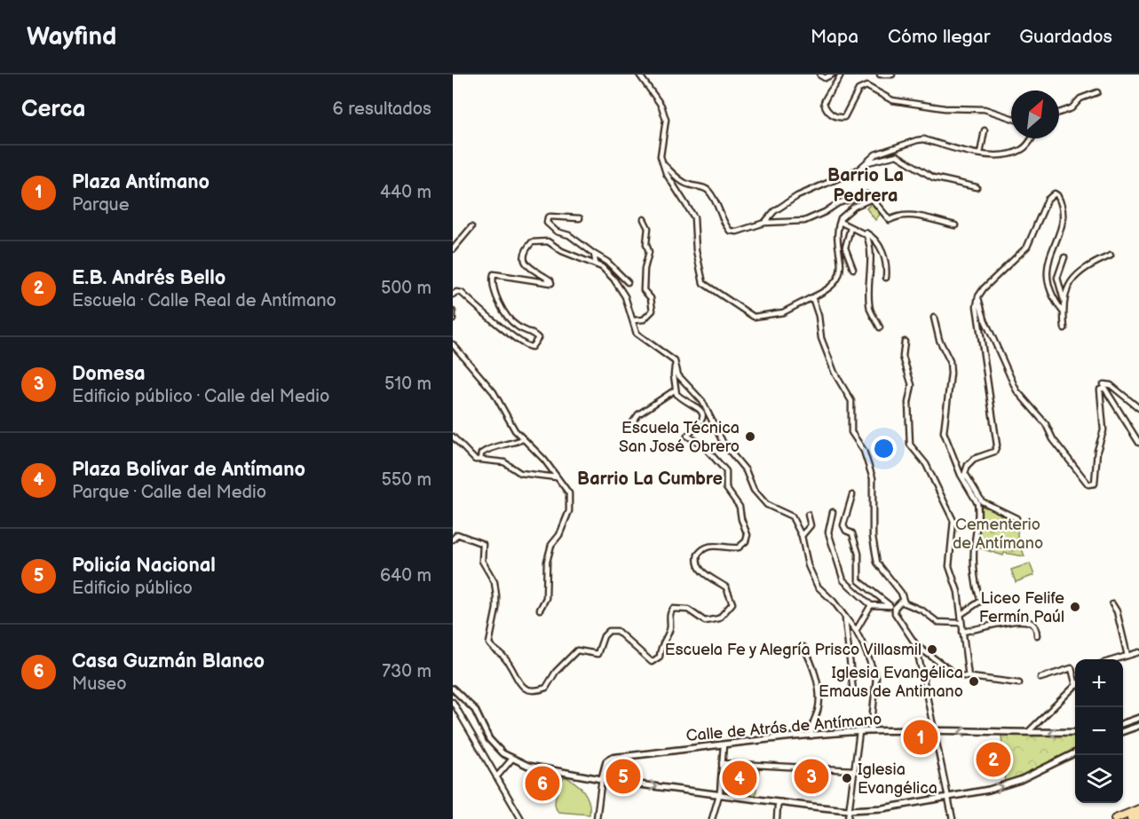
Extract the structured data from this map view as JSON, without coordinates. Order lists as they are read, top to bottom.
{
  "streets": {
    "street": ["Calle de Atrás de Antímano"]
  },
  "districts": ["Barrio La Pedrera", "Barrio La Cumbre"],
  "parks": ["Cementerio de Antímano"],
  "places": [
    "Escuela Técnica San José Obrero",
    "Liceo Felife Fermín Paúl",
    "Escuela Fe y Alegría Prisco Villasmil",
    "Iglesia Evangélica Emaus de Antimano",
    "Iglesia Evangélica"
  ],
  "north": "top right",
  "page": {
    "header": "Wayfind",
    "nav": ["Mapa", "Cómo llegar", "Guardados"],
    "heading": ["Cerca", "6 resultados"],
    "list": [
      {
        "mark": "1",
        "name": "Plaza Antímano",
        "note": "Parque",
        "value": "440 m"
      },
      {
        "mark": "2",
        "name": "E.B. Andrés Bello",
        "note": "Escuela · Calle Real de Antímano",
        "value": "500 m"
      },
      {
        "mark": "3",
        "name": "Domesa",
        "note": "Edificio público · Calle del Medio",
        "value": "510 m"
      },
      {
        "mark": "4",
        "name": "Plaza Bolívar de Antímano",
        "note": "Parque · Calle del Medio",
        "value": "550 m"
      },
      {
        "mark": "5",
        "name": "Policía Nacional",
        "note": "Edificio público",
        "value": "640 m"
      },
      {
        "mark": "6",
        "name": "Casa Guzmán Blanco",
        "note": "Museo",
        "value": "730 m"
      }
    ],
    "map_buttons": ["+", "−"],
    "pins": [
      "1",
      "2",
      "3",
      "5",
      "4",
      "6"
    ]
  }
}
